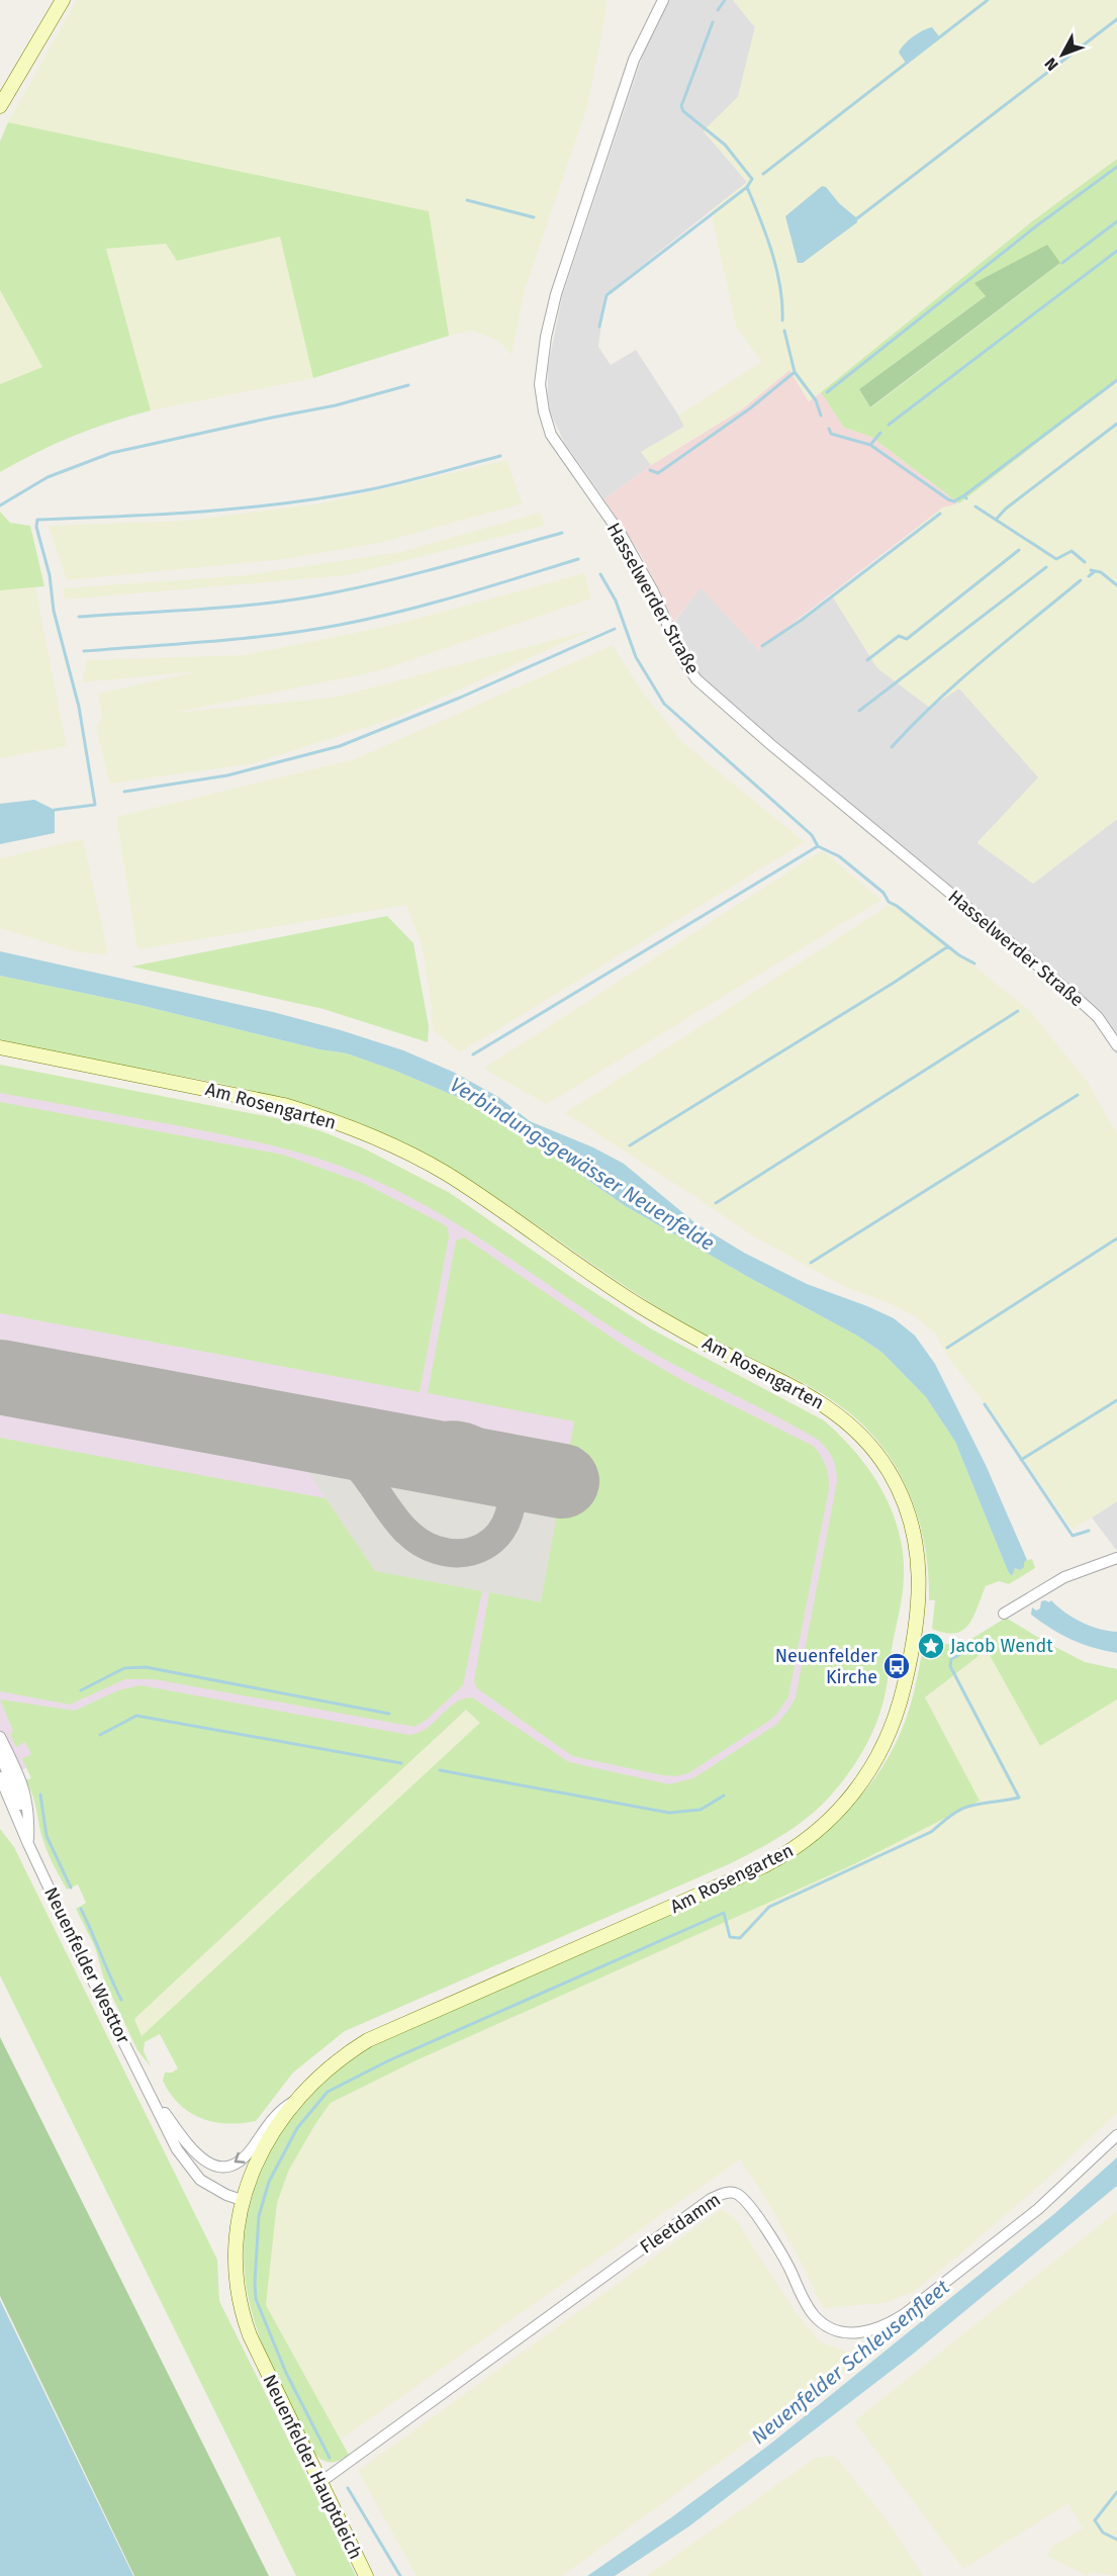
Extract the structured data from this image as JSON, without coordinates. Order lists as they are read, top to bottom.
{
  "streets": {
    "main road": ["Am Rosengarten", "Neuenfelder Hauptdeich"],
    "street": ["Hasselwerder Straße", "Neuenfelder Westtor", "Fleetdamm"]
  },
  "crossings": [
    ["Am Rosengarten", "Neuenfelder Westtor"],
    ["Am Rosengarten", "Neuenfelder Hauptdeich"],
    ["Fleetdamm", "Neuenfelder Hauptdeich"]
  ],
  "water": ["Verbindungsgewässer Neuenfelde", "Neuenfelder Schleusenfleet"],
  "places": {
    "place": ["Jacob Wendt"],
    "bus stop": ["Neuenfelder Kirche"]
  },
  "north": "bottom left"
}
